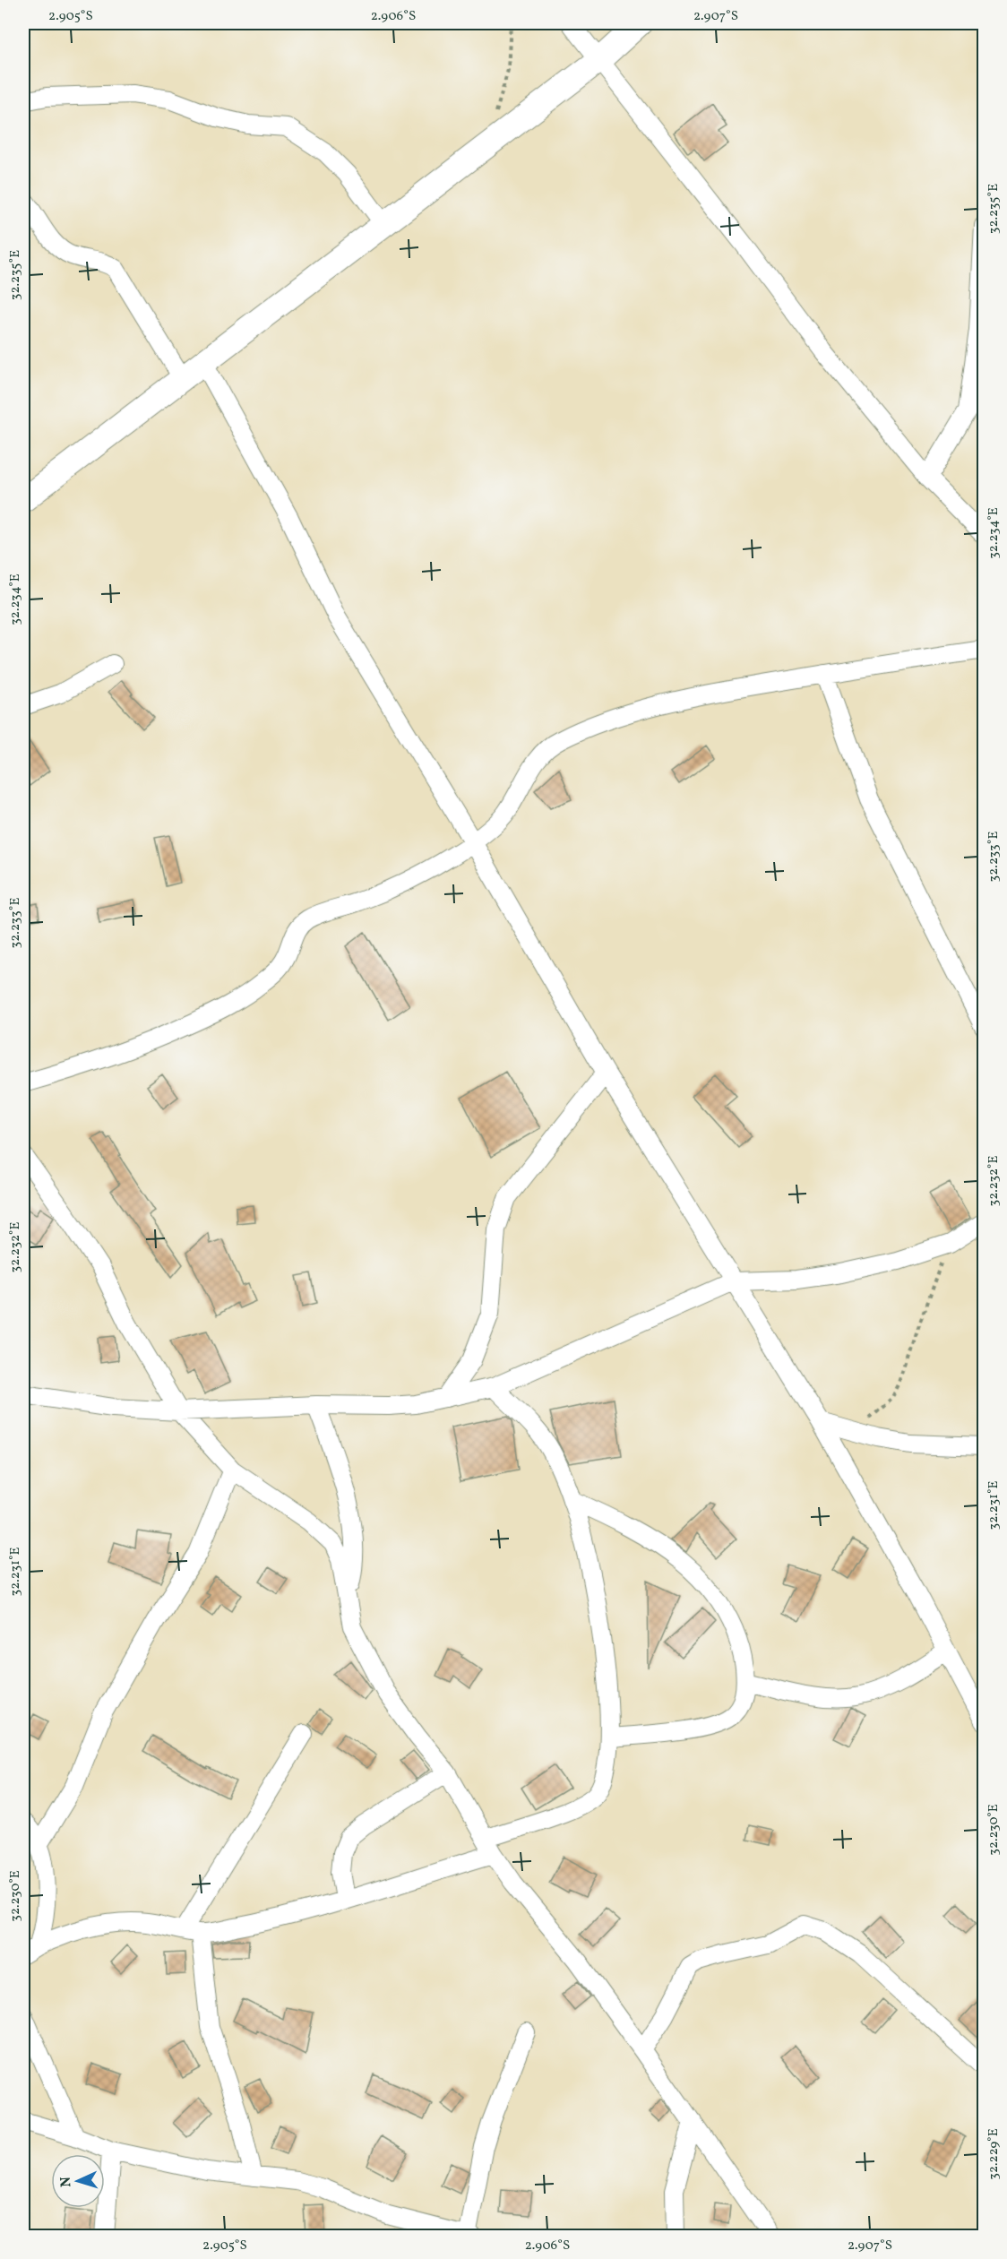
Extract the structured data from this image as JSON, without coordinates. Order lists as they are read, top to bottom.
{
  "north": "left",
  "coordinates": [
    "2.905°S",
    "2.906°S",
    "2.907°S",
    "32.235°E",
    "32.234°E",
    "32.233°E",
    "32.232°E",
    "32.231°E",
    "32.230°E",
    "32.229°E"
  ]
}
